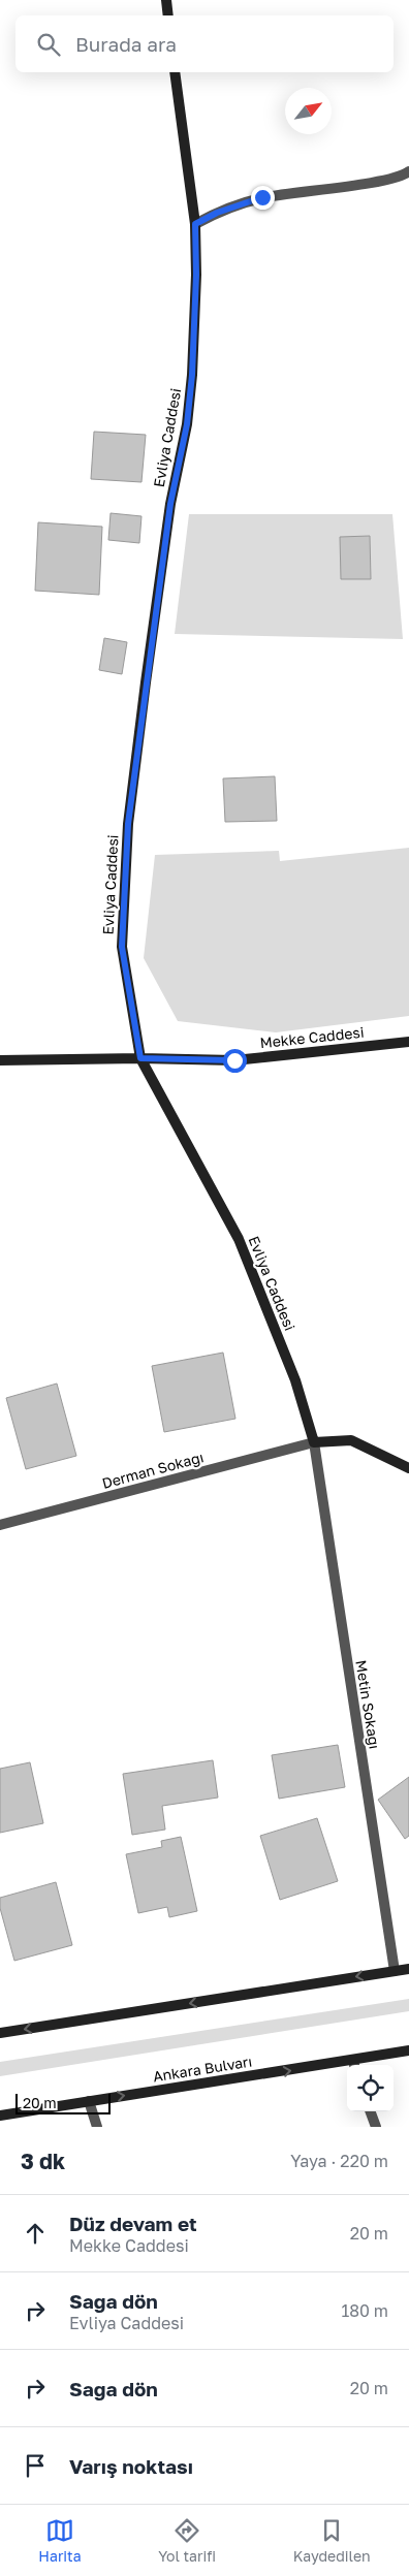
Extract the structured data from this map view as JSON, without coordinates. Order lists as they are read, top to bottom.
{
  "streets": {
    "street": [
      "Evliya Caddesi",
      "Mekke Caddesi",
      "Derman Sokağı",
      "Metin Sokağı",
      "Ankara Bulvarı"
    ]
  },
  "crossings": [
    ["Evliya Caddesi", "Mekke Caddesi"],
    ["Evliya Caddesi", "Derman Sokağı"],
    ["Evliya Caddesi", "Metin Sokağı"],
    ["Derman Sokağı", "Metin Sokağı"]
  ],
  "scale_bar": "20 m",
  "north": "top right",
  "page": {
    "search": "Burada ara",
    "scale": "20 m",
    "heading": ["3 dk", "Yaya · 220 m"],
    "list": [
      ["Düz devam et", "Mekke Caddesi", "20 m"],
      ["Sağa dön", "Evliya Caddesi", "180 m"],
      ["Sağa dön", "20 m"],
      "Varış noktası"
    ],
    "nav": ["Harita", "Yol tarifi", "Kaydedilen"]
  }
}
